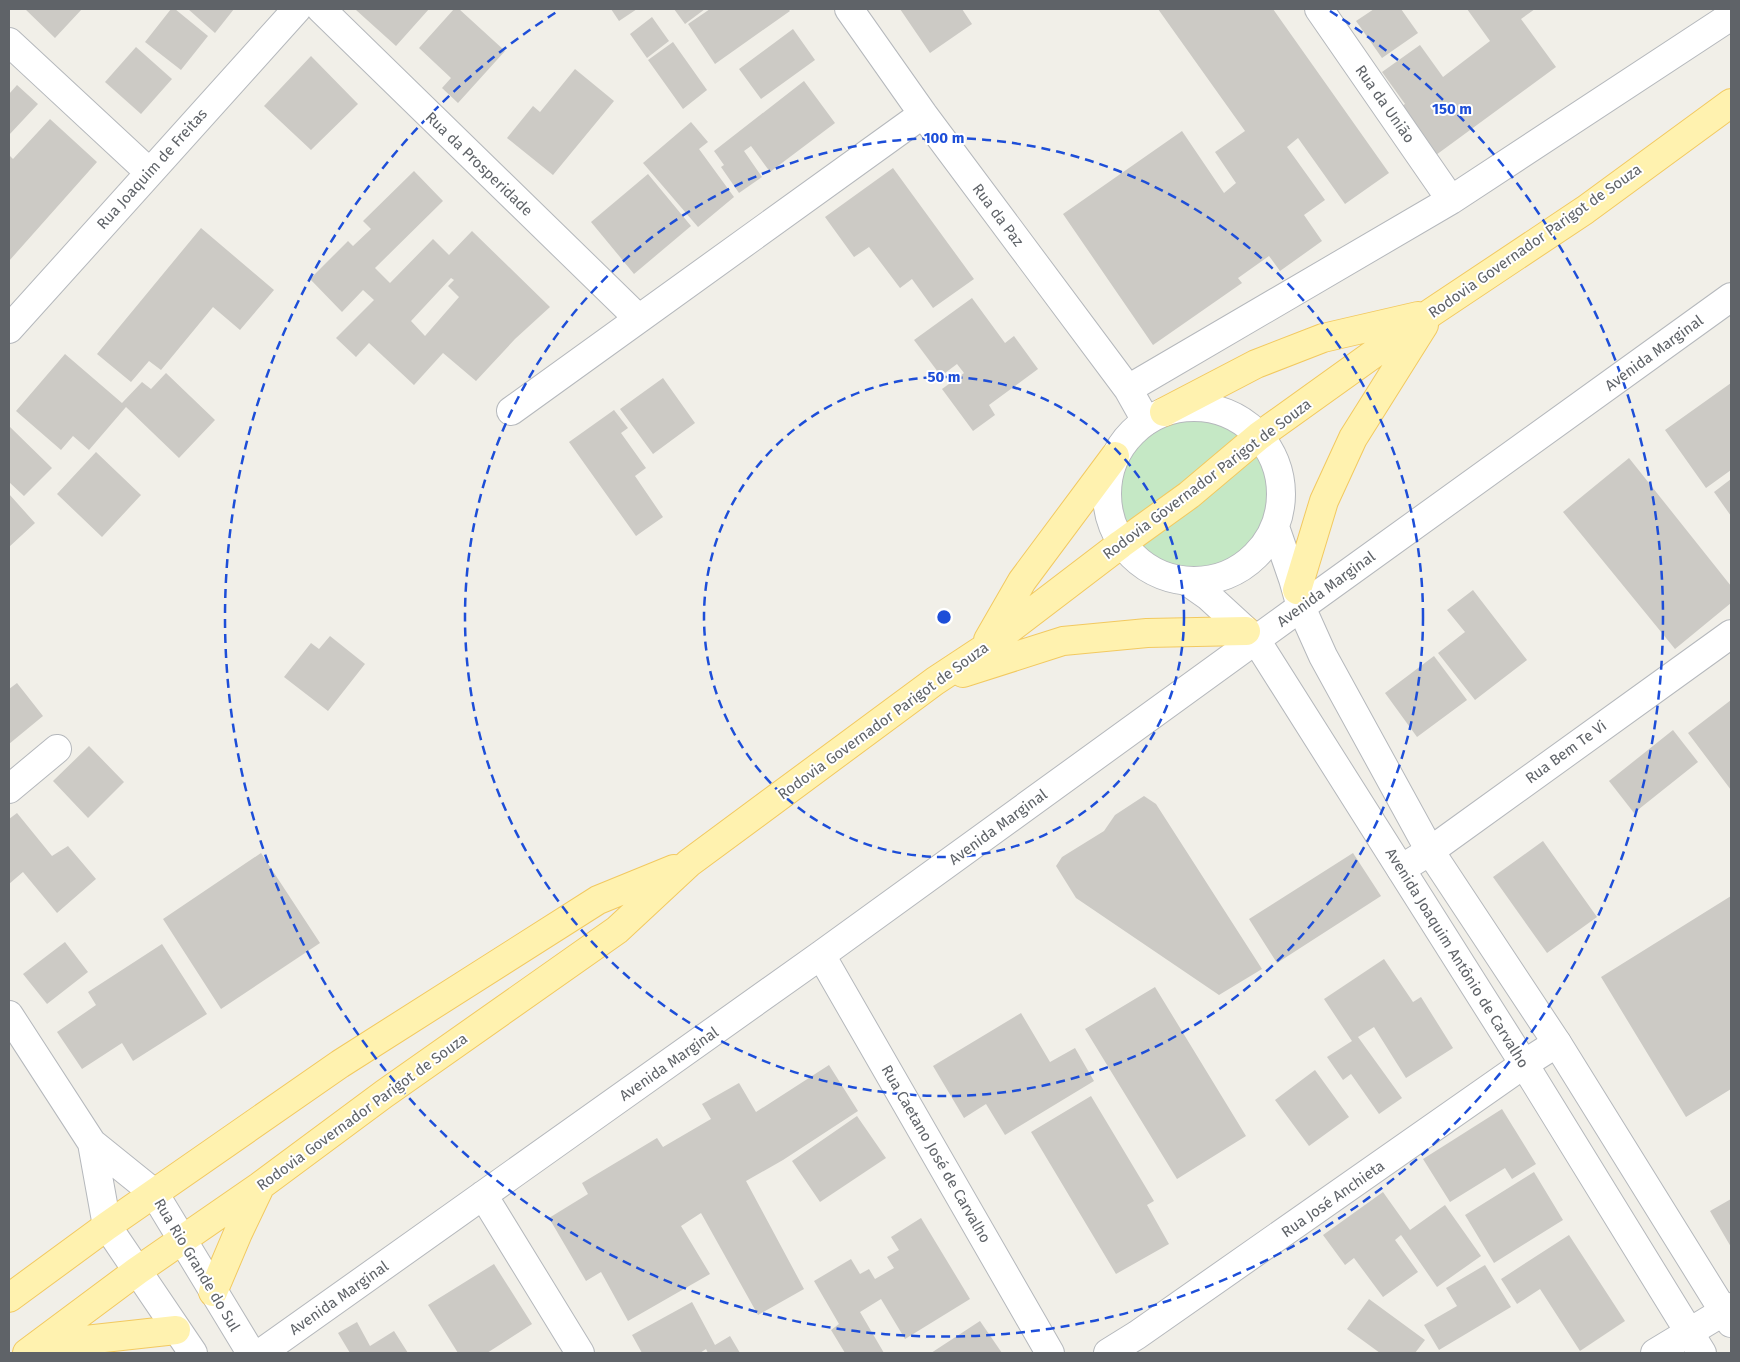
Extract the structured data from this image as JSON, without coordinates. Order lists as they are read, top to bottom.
{
  "streets": {
    "main road": ["Rodovia Governador Parigot de Souza"],
    "street": [
      "Rua da União",
      "Rua da Prosperidade",
      "Rua Joaquim de Freitas",
      "Rua da Paz",
      "Avenida Marginal",
      "Rua Bem Te Vi",
      "Avenida Joaquim Antônio de Carvalho",
      "Rua Caetano José de Carvalho",
      "Rua José Anchieta",
      "Rua Rio Grande do Sul"
    ]
  },
  "crossings": [
    ["Rodovia Governador Parigot de Souza", "Rua Rio Grande do Sul"],
    ["Avenida Marginal", "Avenida Joaquim Antônio de Carvalho"],
    ["Avenida Marginal", "Rua Caetano José de Carvalho"],
    ["Rua Bem Te Vi", "Avenida Joaquim Antônio de Carvalho"],
    ["Avenida Joaquim Antônio de Carvalho", "Rua José Anchieta"]
  ],
  "rings": ["150 m", "100 m", "50 m"]
}
